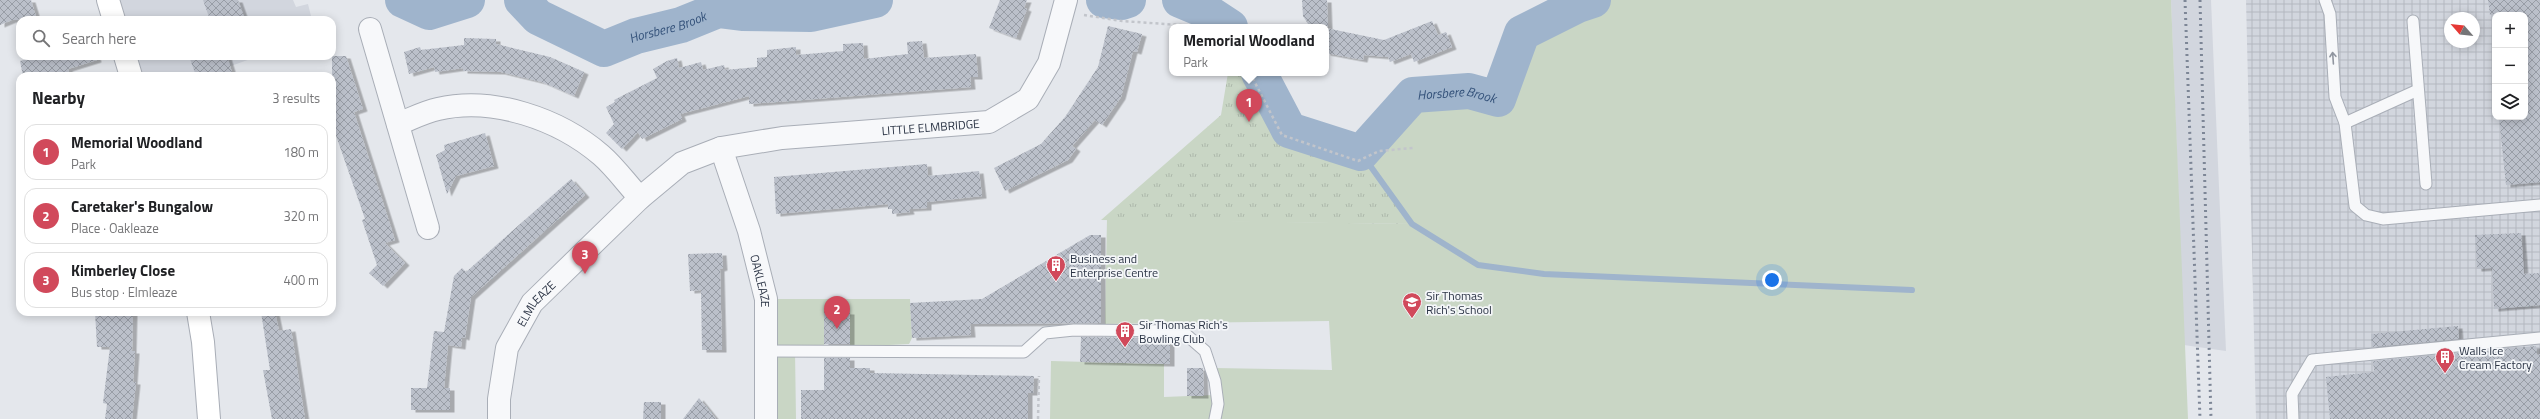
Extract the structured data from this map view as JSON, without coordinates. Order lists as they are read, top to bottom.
{
  "streets": {
    "street": ["LITTLE ELMBRIDGE", "OAKLEAZE", "ELMLEAZE"]
  },
  "crossings": [
    ["LITTLE ELMBRIDGE", "OAKLEAZE"],
    ["LITTLE ELMBRIDGE", "ELMLEAZE"],
    ["OAKLEAZE", "ELMLEAZE"]
  ],
  "water": ["Horsbere Brook"],
  "places": {
    "building": ["Business and Enterprise Centre", "Sir Thomas Rich's Bowling Club", "Walls Ice Cream Factory"],
    "school or university": ["Sir Thomas Rich's School"]
  },
  "north": "top left",
  "page": {
    "map_buttons": ["+", "−"],
    "search": "Search here",
    "popup": ["Memorial Woodland", "Park"],
    "heading": ["Nearby", "3 results"],
    "pins": ["1", "3", "2"],
    "list": [
      {
        "mark": "1",
        "name": "Memorial Woodland",
        "note": "Park",
        "value": "180 m"
      },
      {
        "mark": "2",
        "name": "Caretaker's Bungalow",
        "note": "Place · Oakleaze",
        "value": "320 m"
      },
      {
        "mark": "3",
        "name": "Kimberley Close",
        "note": "Bus stop · Elmleaze",
        "value": "400 m"
      }
    ]
  }
}
